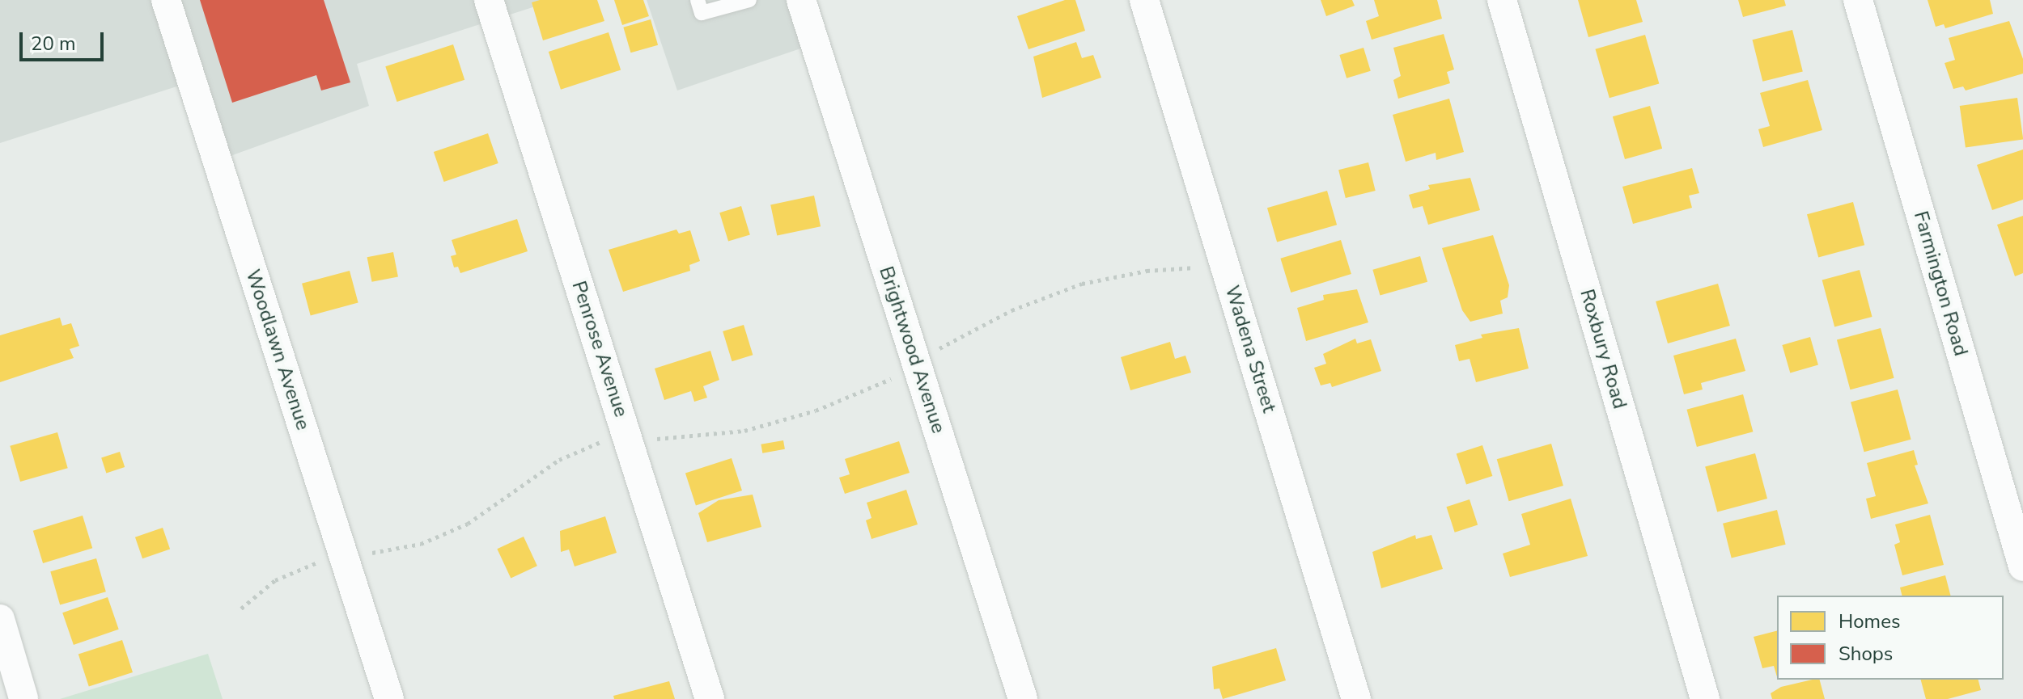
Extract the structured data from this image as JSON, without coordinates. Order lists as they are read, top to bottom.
{
  "streets": {
    "street": [
      "Farmington Road",
      "Penrose Avenue",
      "Wadena Street",
      "Roxbury Road",
      "Woodlawn Avenue",
      "Brightwood Avenue"
    ]
  },
  "legend": ["Homes", "Shops"],
  "scale_bar": "20 m"
}
